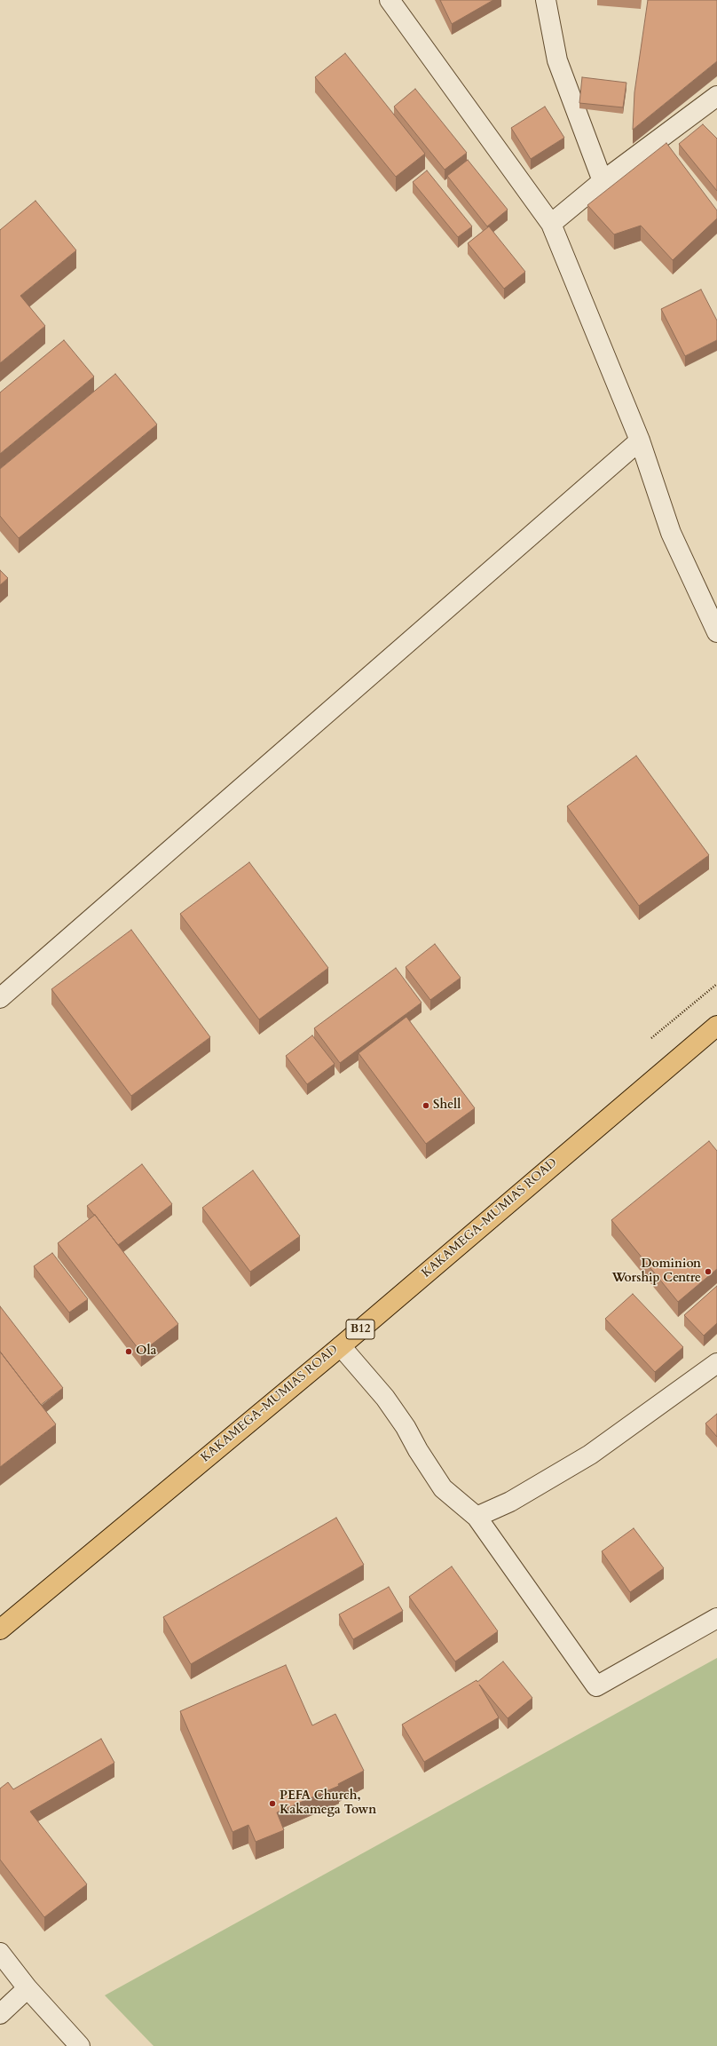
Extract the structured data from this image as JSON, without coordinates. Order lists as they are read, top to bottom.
{
  "streets": {
    "highway": ["KAKAMEGA-MUMIAS ROAD", "B12"]
  },
  "places": [
    "Shell",
    "Dominion Worship Centre",
    "Ola",
    "PEFA Church, Kakamega Town"
  ]
}
